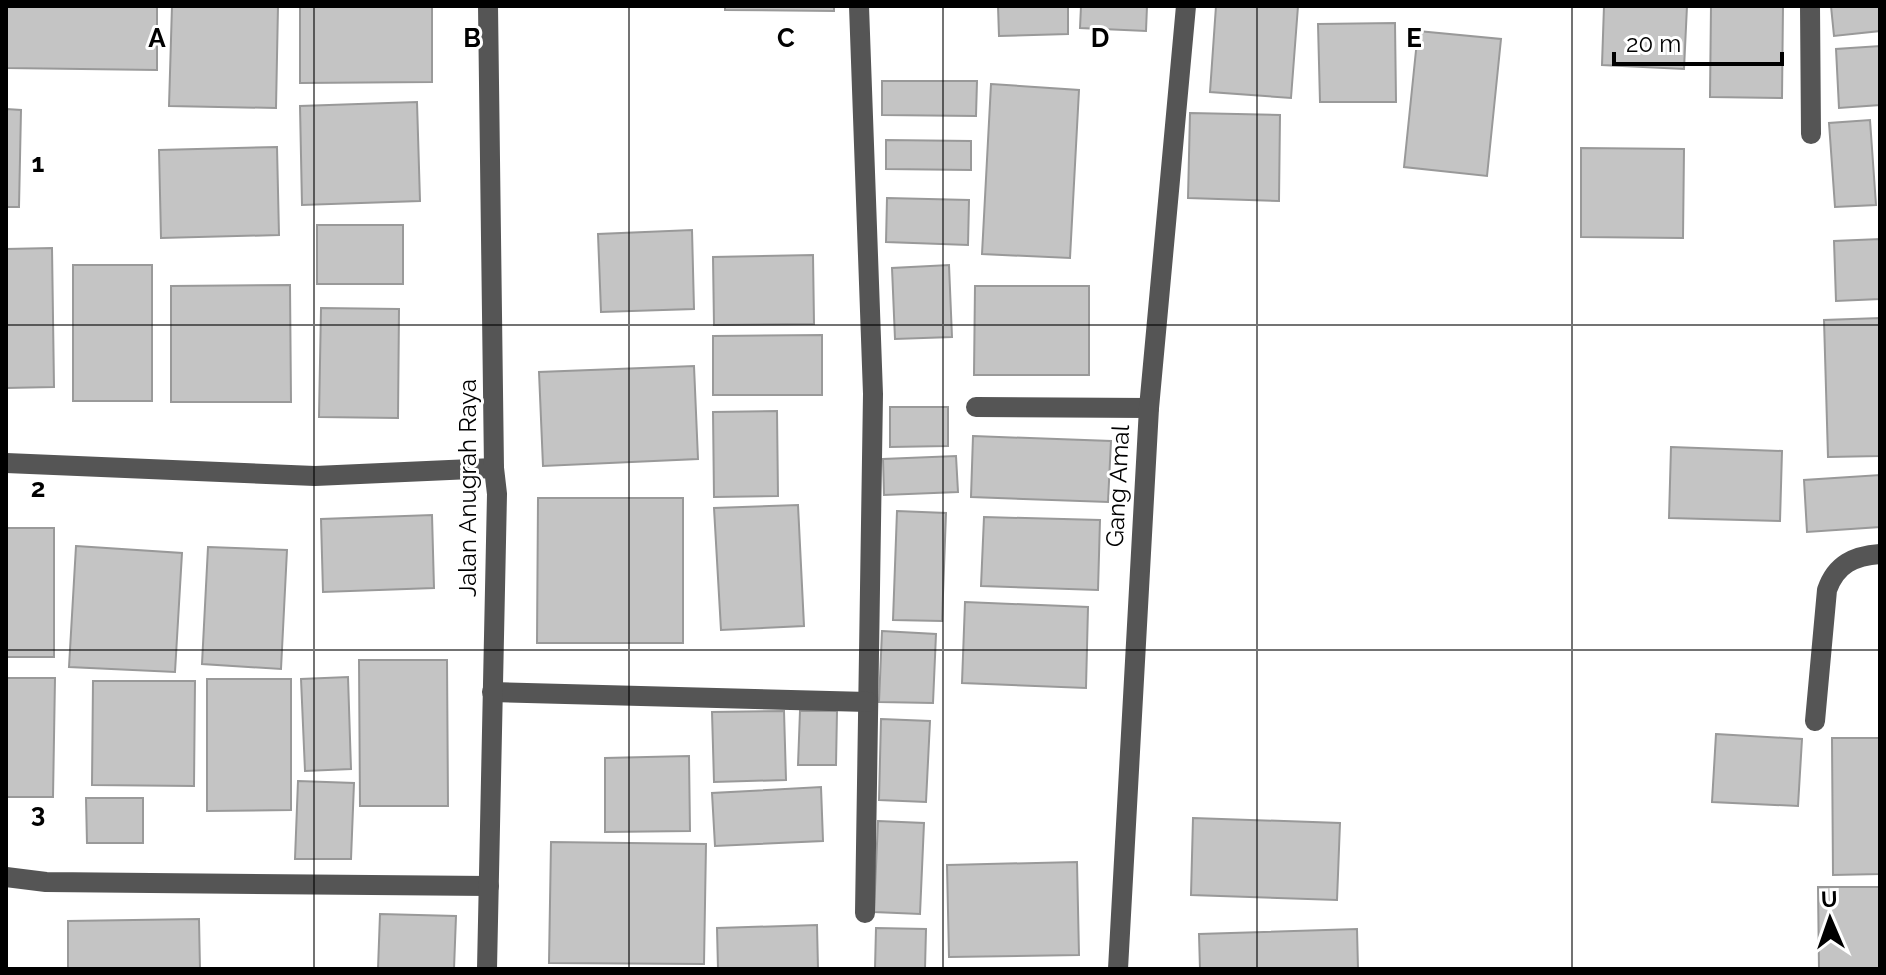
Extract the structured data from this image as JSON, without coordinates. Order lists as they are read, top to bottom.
{
  "streets": {
    "street": ["Gang Amal", "Jalan Anugrah Raya"]
  },
  "scale_bar": "20 m",
  "north": "top",
  "grid": {
    "columns": [
      "A",
      "B",
      "C",
      "D",
      "E"
    ],
    "rows": ["1", "2", "3"]
  }
}
